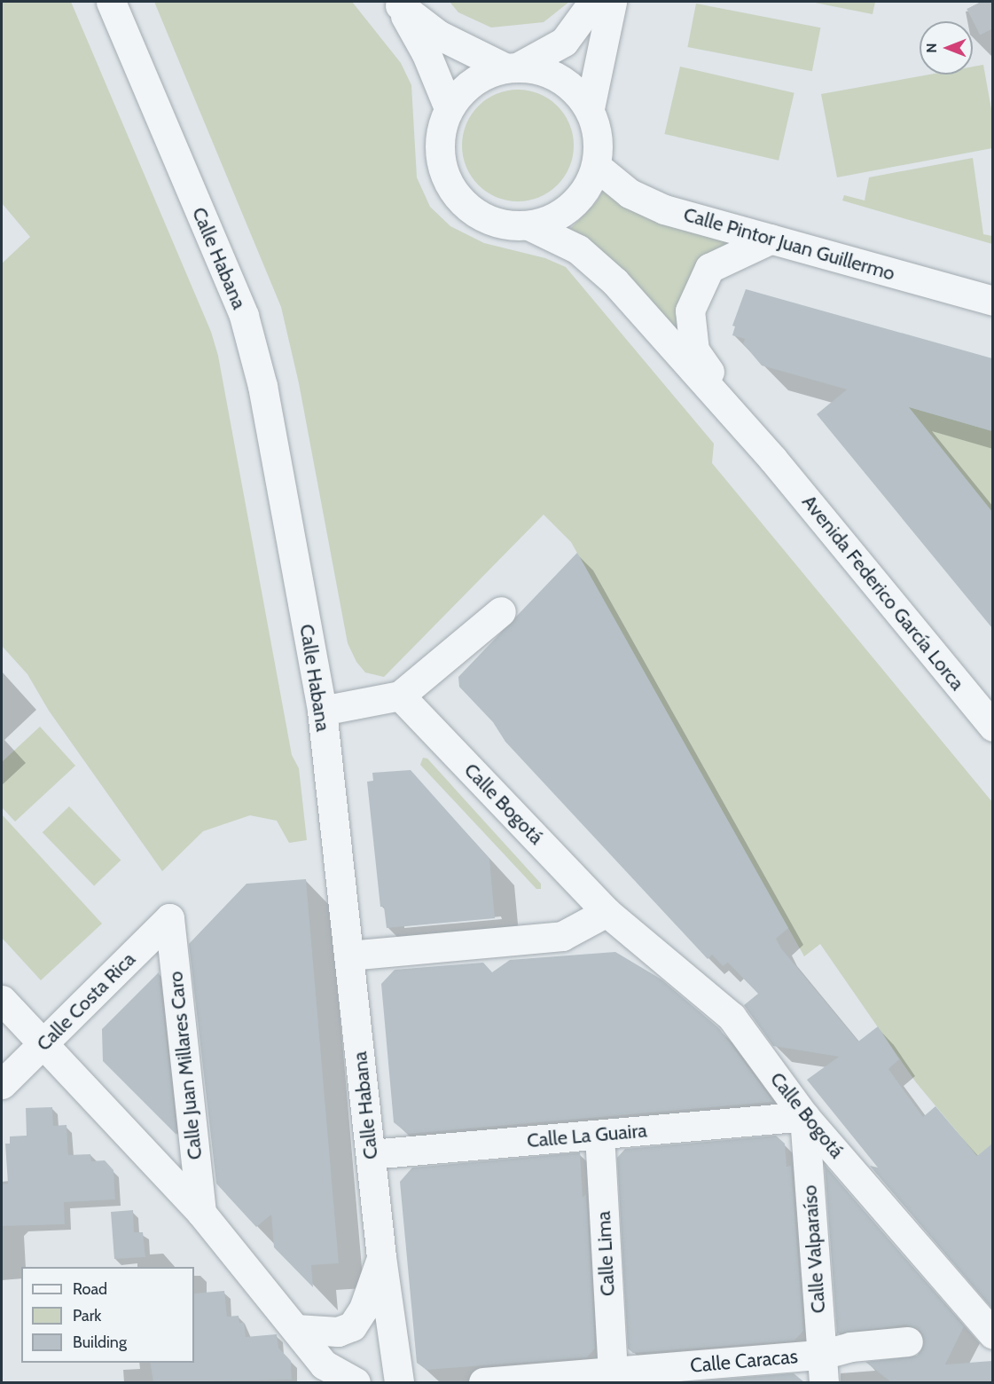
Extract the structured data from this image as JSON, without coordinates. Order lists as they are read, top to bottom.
{
  "streets": {
    "street": [
      "Calle Pintor Juan Guillermo",
      "Calle Habana",
      "Avenida Federico García Lorca",
      "Calle Bogotá",
      "Calle Costa Rica",
      "Calle Juan Millares Caro",
      "Calle La Guaira",
      "Calle Valparaíso",
      "Calle Lima",
      "Calle Caracas"
    ]
  },
  "crossings": [
    ["Calle Pintor Juan Guillermo", "Avenida Federico García Lorca"],
    ["Calle Habana", "Calle La Guaira"],
    ["Calle Bogotá", "Calle La Guaira"],
    ["Calle Bogotá", "Calle Valparaíso"],
    ["Calle Costa Rica", "Calle Juan Millares Caro"],
    ["Calle La Guaira", "Calle Valparaíso"],
    ["Calle La Guaira", "Calle Lima"],
    ["Calle Valparaíso", "Calle Caracas"],
    ["Calle Lima", "Calle Caracas"]
  ],
  "legend": ["Road", "Park", "Building"],
  "north": "left"
}
